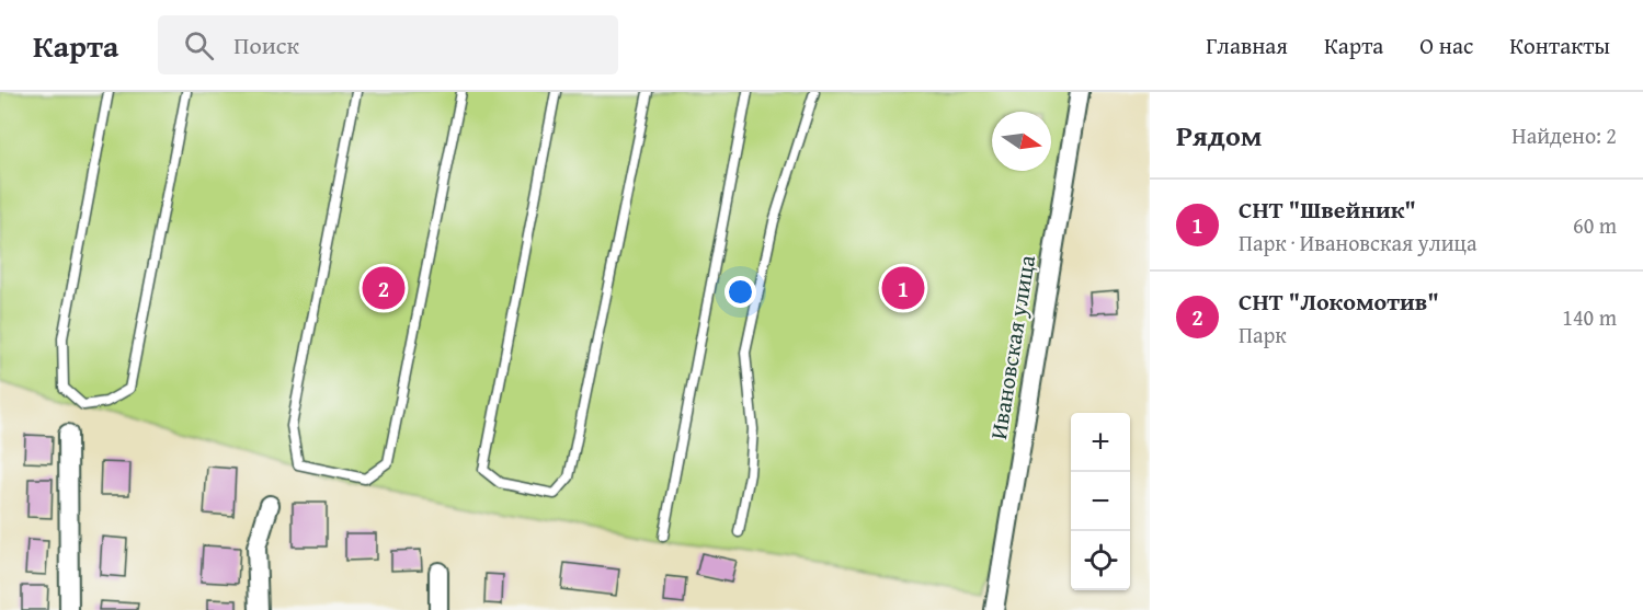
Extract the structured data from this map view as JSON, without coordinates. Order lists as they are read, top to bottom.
{
  "streets": {
    "street": ["Ивановская улица"]
  },
  "north": "right",
  "page": {
    "header": "Карта",
    "search": "Поиск",
    "nav": [
      "Главная",
      "Карта",
      "О нас",
      "Контакты"
    ],
    "heading": ["Рядом", "Найдено: 2"],
    "list": [
      {
        "mark": "1",
        "name": "СНТ \"Швейник\"",
        "note": "Парк · Ивановская улица",
        "value": "60 m"
      },
      {
        "mark": "2",
        "name": "СНТ \"Локомотив\"",
        "note": "Парк",
        "value": "140 m"
      }
    ],
    "pins": ["1", "2"],
    "map_buttons": ["+", "−"]
  }
}
